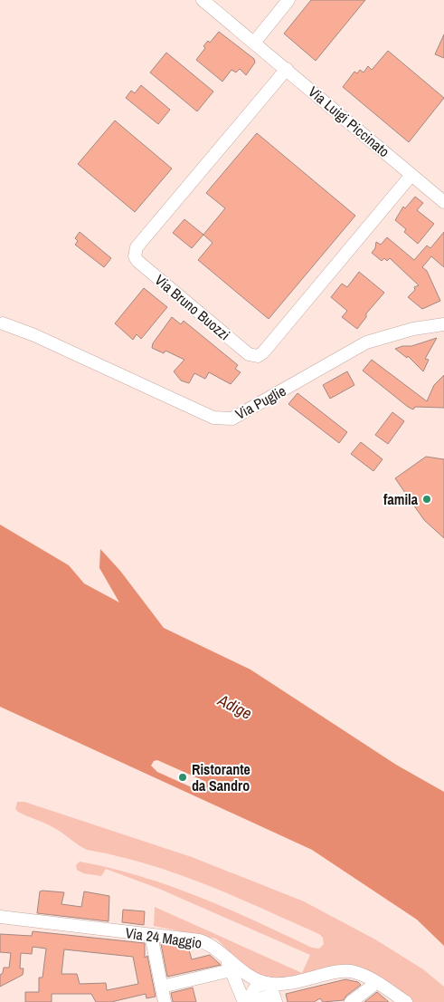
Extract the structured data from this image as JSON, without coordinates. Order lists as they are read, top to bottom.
{
  "streets": {
    "street": [
      "Via Luigi Piccinato",
      "Via Bruno Buozzi",
      "Via Puglie",
      "Via 24 Maggio"
    ]
  },
  "crossings": [
    ["Via Luigi Piccinato", "Via Bruno Buozzi"]
  ],
  "water": ["Adige"],
  "places": ["famila", "Ristorante da Sandro"]
}
